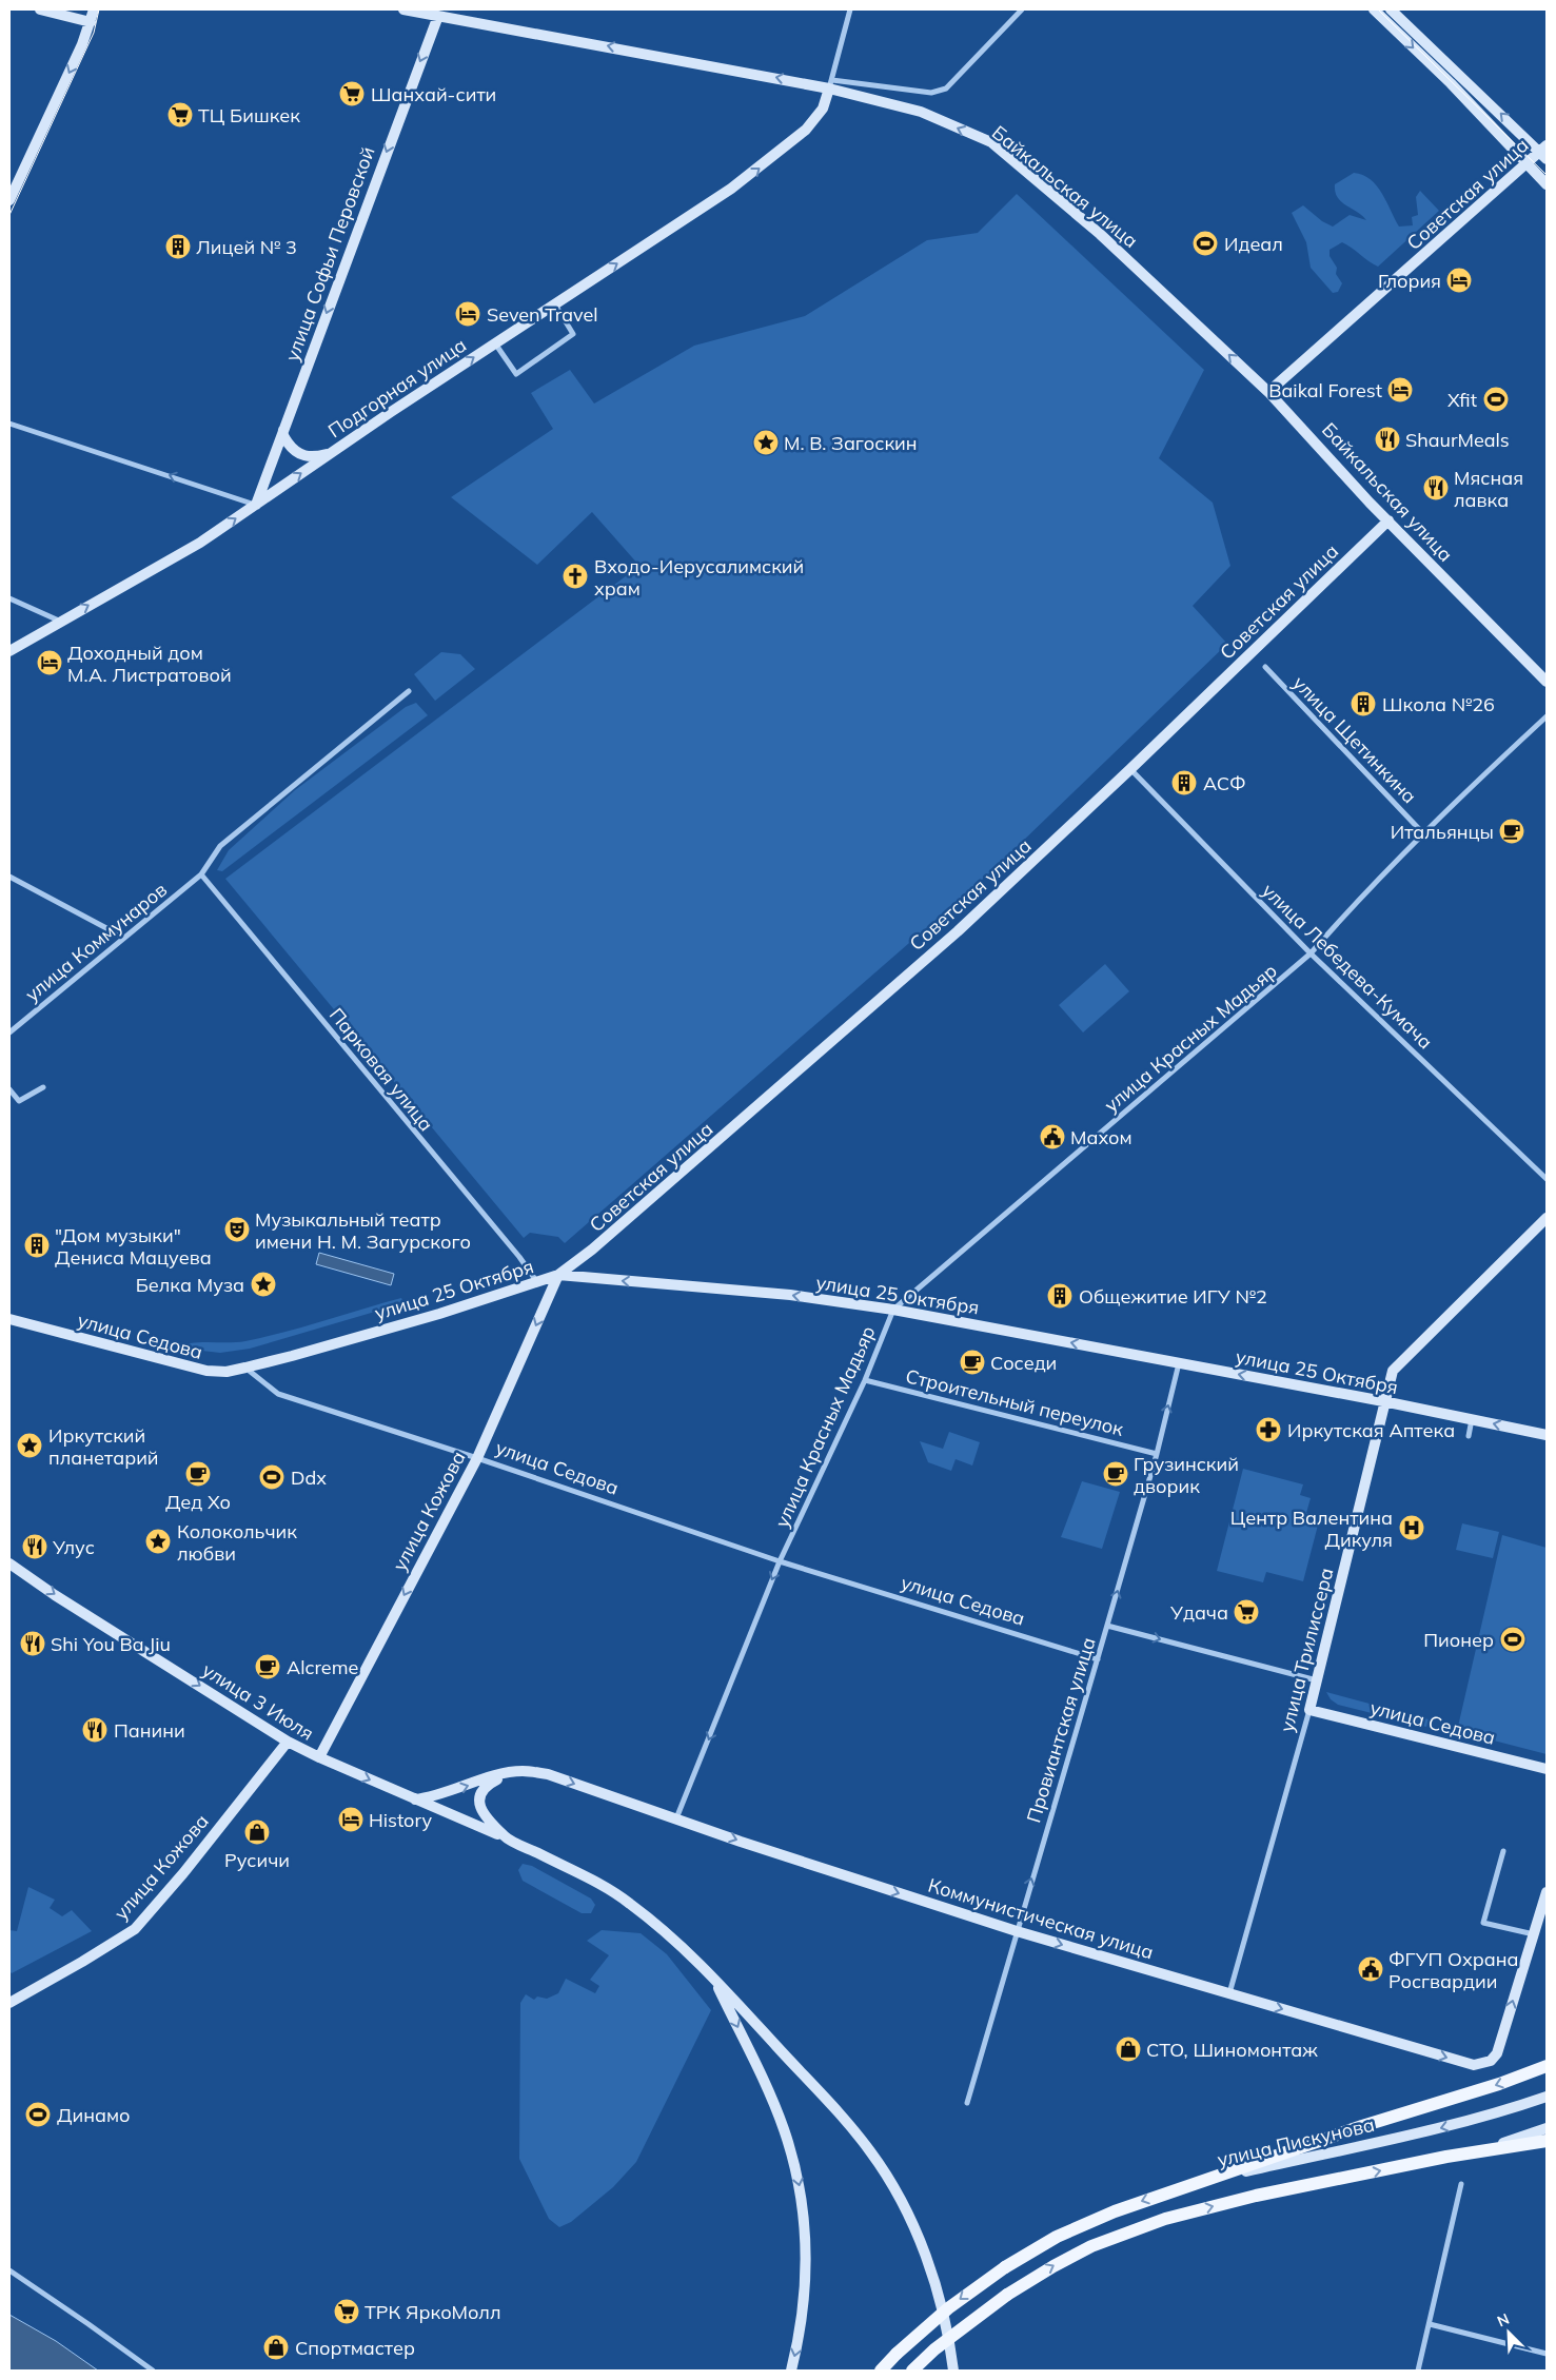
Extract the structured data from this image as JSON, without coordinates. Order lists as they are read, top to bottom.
{
  "streets": {
    "main road": [
      "Байкальская улица",
      "Советская улица",
      "улица Софьи Перовской",
      "Подгорная улица",
      "улица 25 Октября",
      "улица Седова",
      "улица Кожова",
      "улица Трилиссера",
      "улица 3 Июля",
      "Коммунистическая улица",
      "улица Пискунова"
    ],
    "street": [
      "улица Щетинкина",
      "улица Коммунаров",
      "улица Лебедева-Кумача",
      "улица Красных Мадьяр",
      "Парковая улица",
      "Строительный переулок",
      "Провиантская улица"
    ]
  },
  "crossings": [
    ["Байкальская улица", "Советская улица"],
    ["Байкальская улица", "улица Софьи Перовской"],
    ["Байкальская улица", "Подгорная улица"],
    ["Советская улица", "улица Лебедева-Кумача"],
    ["Советская улица", "улица 25 Октября"],
    ["Советская улица", "улица Кожова"],
    ["улица Софьи Перовской", "Подгорная улица"],
    ["улица Щетинкина", "улица Красных Мадьяр"],
    ["улица Коммунаров", "Парковая улица"],
    ["улица Лебедева-Кумача", "улица Красных Мадьяр"],
    ["улица Красных Мадьяр", "улица 25 Октября"],
    ["улица Красных Мадьяр", "улица Седова"],
    ["улица Красных Мадьяр", "Строительный переулок"],
    ["улица Красных Мадьяр", "Коммунистическая улица"],
    ["Парковая улица", "улица 25 Октября"],
    ["улица 25 Октября", "улица Седова"],
    ["улица 25 Октября", "улица Кожова"],
    ["улица 25 Октября", "улица Трилиссера"],
    ["улица 25 Октября", "Провиантская улица"],
    ["улица Седова", "улица Кожова"],
    ["улица Седова", "улица Трилиссера"],
    ["улица Седова", "Провиантская улица"],
    ["Строительный переулок", "Провиантская улица"],
    ["улица Кожова", "улица 3 Июля"],
    ["улица Трилиссера", "Коммунистическая улица"],
    ["улица 3 Июля", "Коммунистическая улица"],
    ["Провиантская улица", "Коммунистическая улица"]
  ],
  "one_way": [
    "Байкальская улица",
    "улица Софьи Перовской",
    "Подгорная улица",
    "улица 25 Октября",
    "улица Кожова",
    "улица 3 Июля",
    "Провиантская улица",
    "Коммунистическая улица"
  ],
  "places": {
    "supermarket": [
      "Шанхай-сити",
      "ТЦ Бишкек",
      "Удача",
      "ТРК ЯркоМолл"
    ],
    "sports": [
      "Идеал",
      "Xfit",
      "Ddx",
      "Пионер",
      "Динамо"
    ],
    "building": [
      "Лицей № 3",
      "Школа №26",
      "АСФ",
      "\"Дом музыки\" Дениса Мацуева",
      "Общежитие ИГУ №2"
    ],
    "hotel": [
      "Глория",
      "Seven Travel",
      "Baikal Forest",
      "Доходный дом М.А. Листратовой",
      "History"
    ],
    "restaurant": [
      "ShaurMeals",
      "Мясная лавка",
      "Улус",
      "Shi You Ba Jiu",
      "Панини"
    ],
    "place": [
      "М. В. Загоскин",
      "Белка Муза",
      "Иркутский планетарий",
      "Колокольчик любви"
    ],
    "church": ["Входо-Иерусалимский храм"],
    "cafe": [
      "Итальянцы",
      "Соседи",
      "Дед Хо",
      "Грузинский дворик",
      "Alcreme"
    ],
    "public building": ["Махом", "ФГУП Охрана Росгвардии"],
    "theatre": ["Музыкальный театр имени Н. М. Загурского"],
    "pharmacy": ["Иркутская Аптека"],
    "hospital": ["Центр Валентина Дикуля"],
    "shop": ["Русичи", "СТО, Шиномонтаж", "Спортмастер"]
  },
  "north": "top left"
}
